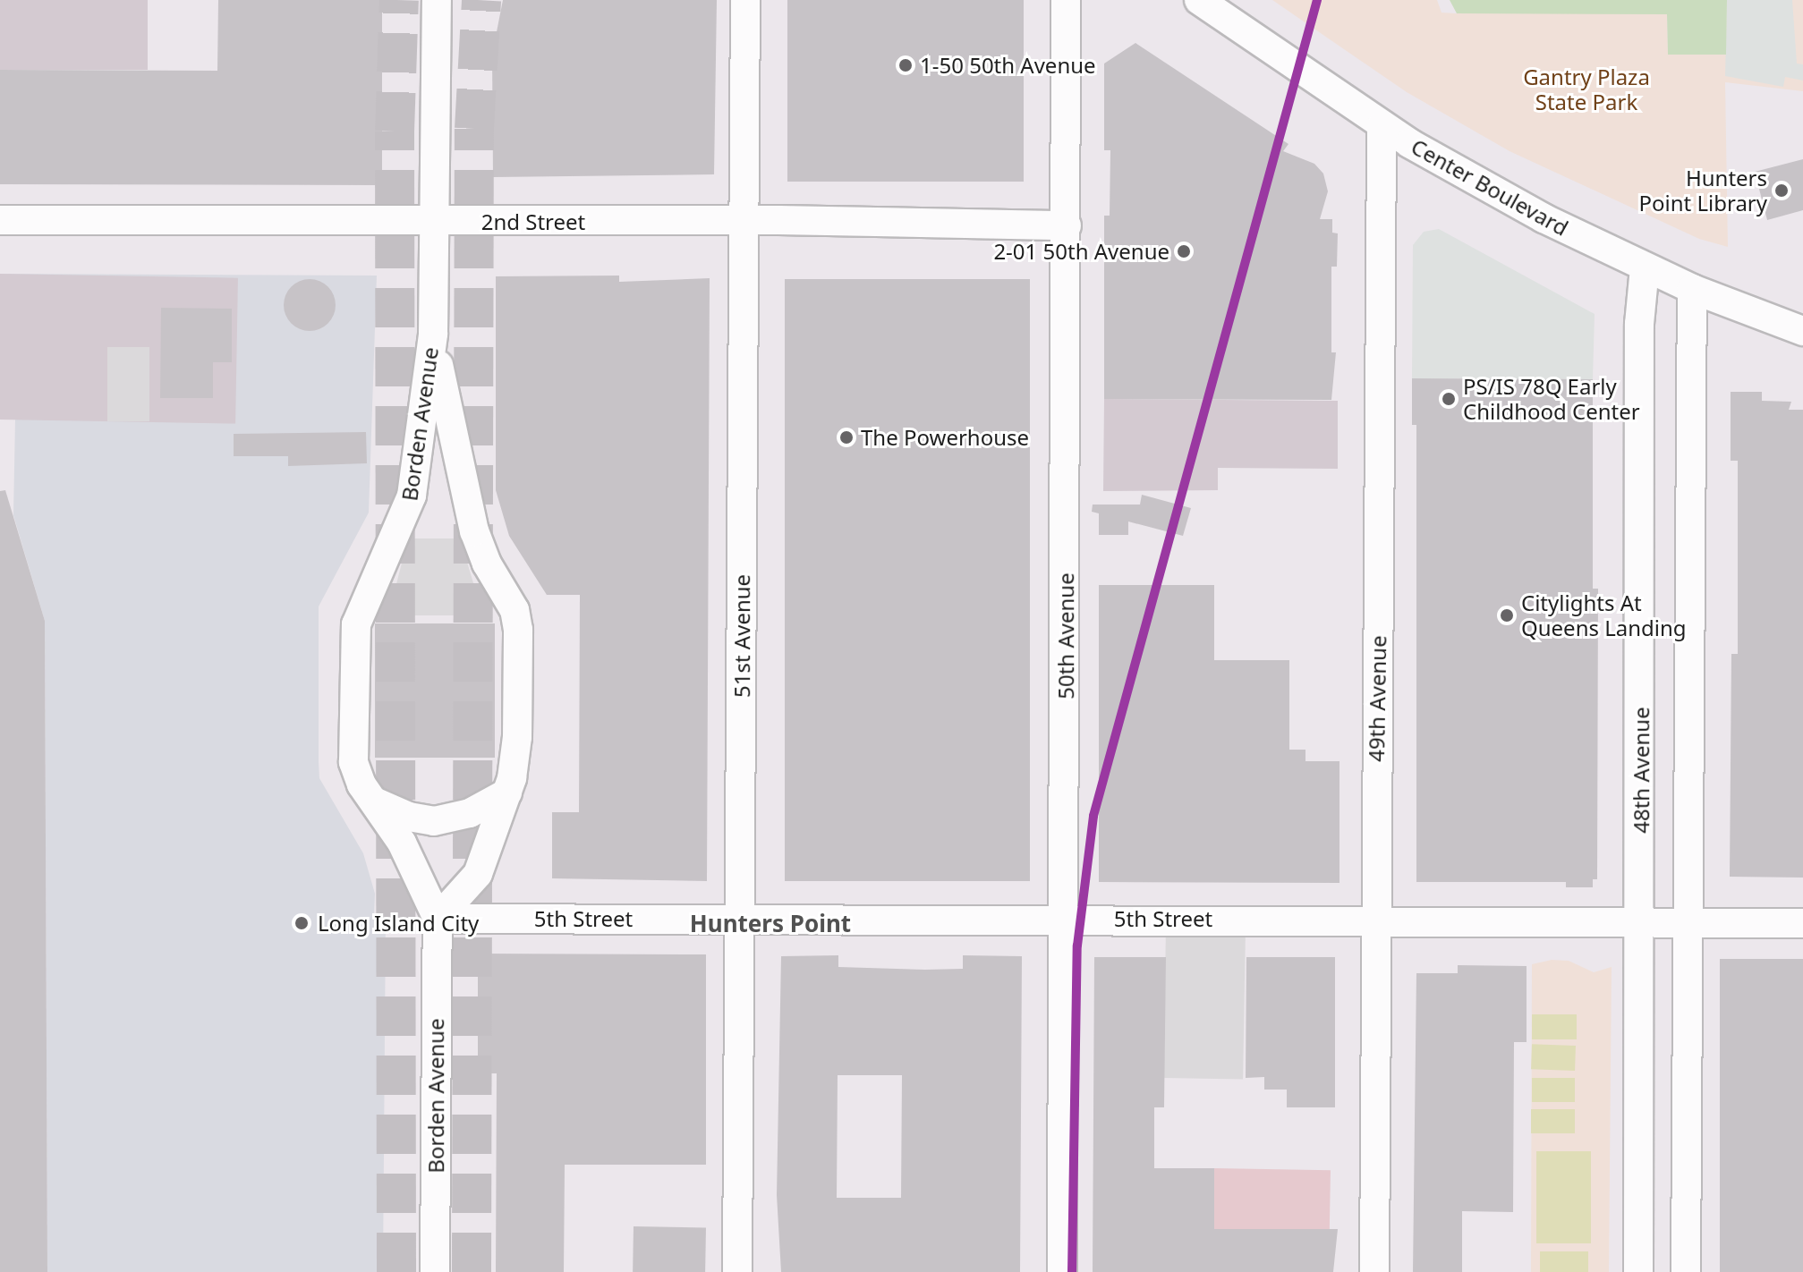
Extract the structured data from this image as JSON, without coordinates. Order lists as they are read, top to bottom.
{
  "streets": {
    "street": [
      "Center Boulevard",
      "2nd Street",
      "Borden Avenue",
      "51st Avenue",
      "50th Avenue",
      "49th Avenue",
      "48th Avenue",
      "5th Street"
    ]
  },
  "crossings": [
    ["Center Boulevard", "49th Avenue"],
    ["Center Boulevard", "48th Avenue"],
    ["2nd Street", "Borden Avenue"],
    ["2nd Street", "51st Avenue"],
    ["2nd Street", "50th Avenue"],
    ["Borden Avenue", "5th Street"],
    ["51st Avenue", "5th Street"],
    ["50th Avenue", "5th Street"],
    ["49th Avenue", "5th Street"],
    ["48th Avenue", "5th Street"]
  ],
  "districts": ["Hunters Point"],
  "parks": ["Gantry Plaza State Park"],
  "places": [
    "1-50 50th Avenue",
    "Hunters Point Library",
    "2-01 50th Avenue",
    "PS/IS 78Q Early Childhood Center",
    "The Powerhouse",
    "Citylights At Queens Landing",
    "Long Island City"
  ]
}
